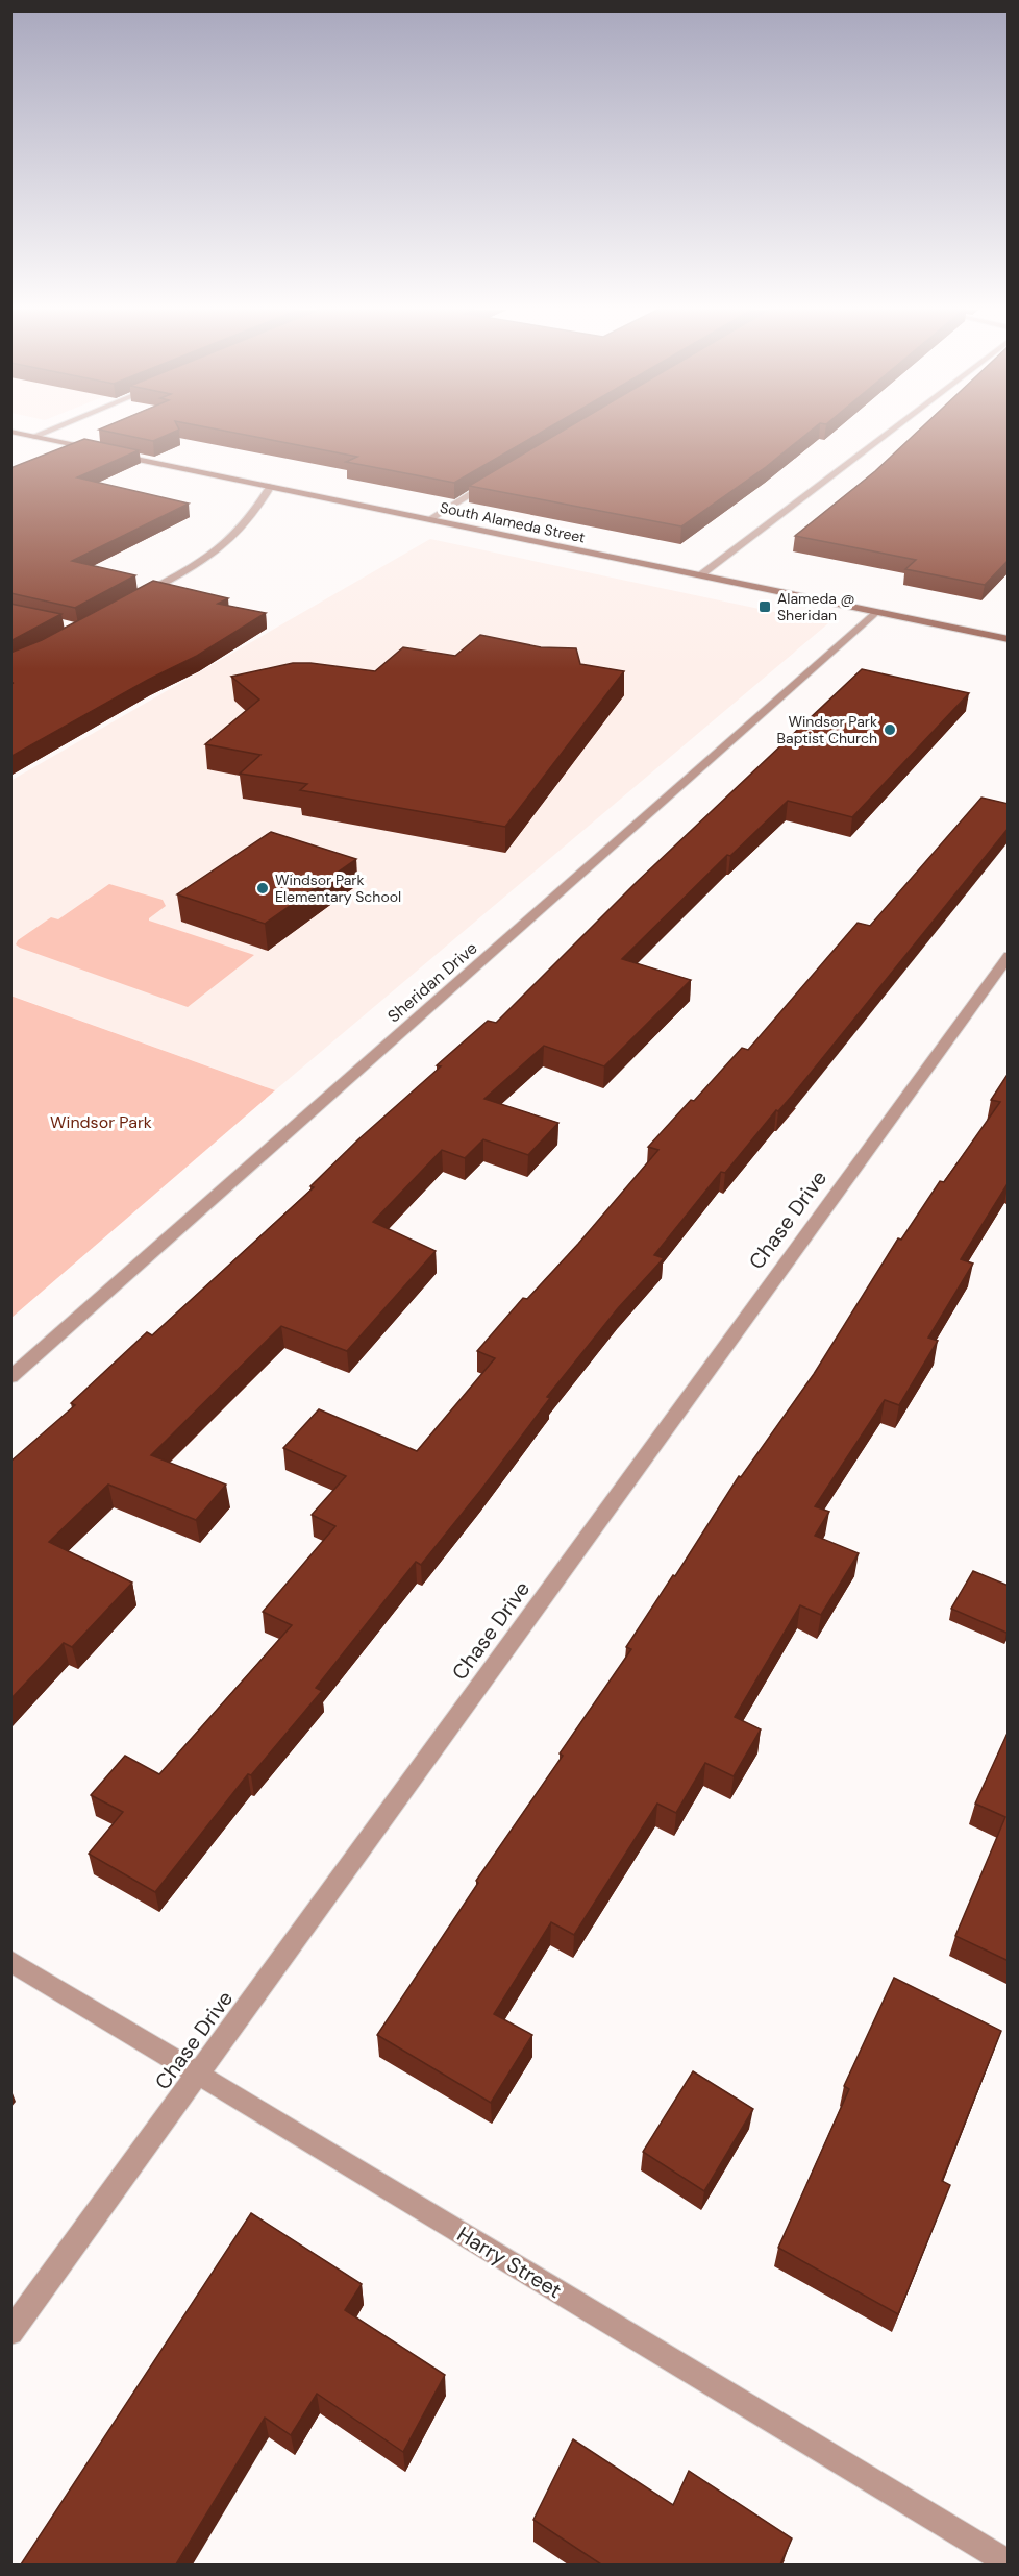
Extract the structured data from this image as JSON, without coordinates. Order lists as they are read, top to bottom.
{
  "streets": {
    "main road": ["South Alameda Street"],
    "street": ["Sheridan Drive", "Chase Drive", "Harry Street"]
  },
  "crossings": [
    ["South Alameda Street", "Sheridan Drive"],
    ["Chase Drive", "Harry Street"]
  ],
  "parks": ["Windsor Park"],
  "places": {
    "transit": ["Alameda @ Sheridan"],
    "other": ["Windsor Park Baptist Church", "Windsor Park Elementary School"]
  }
}
